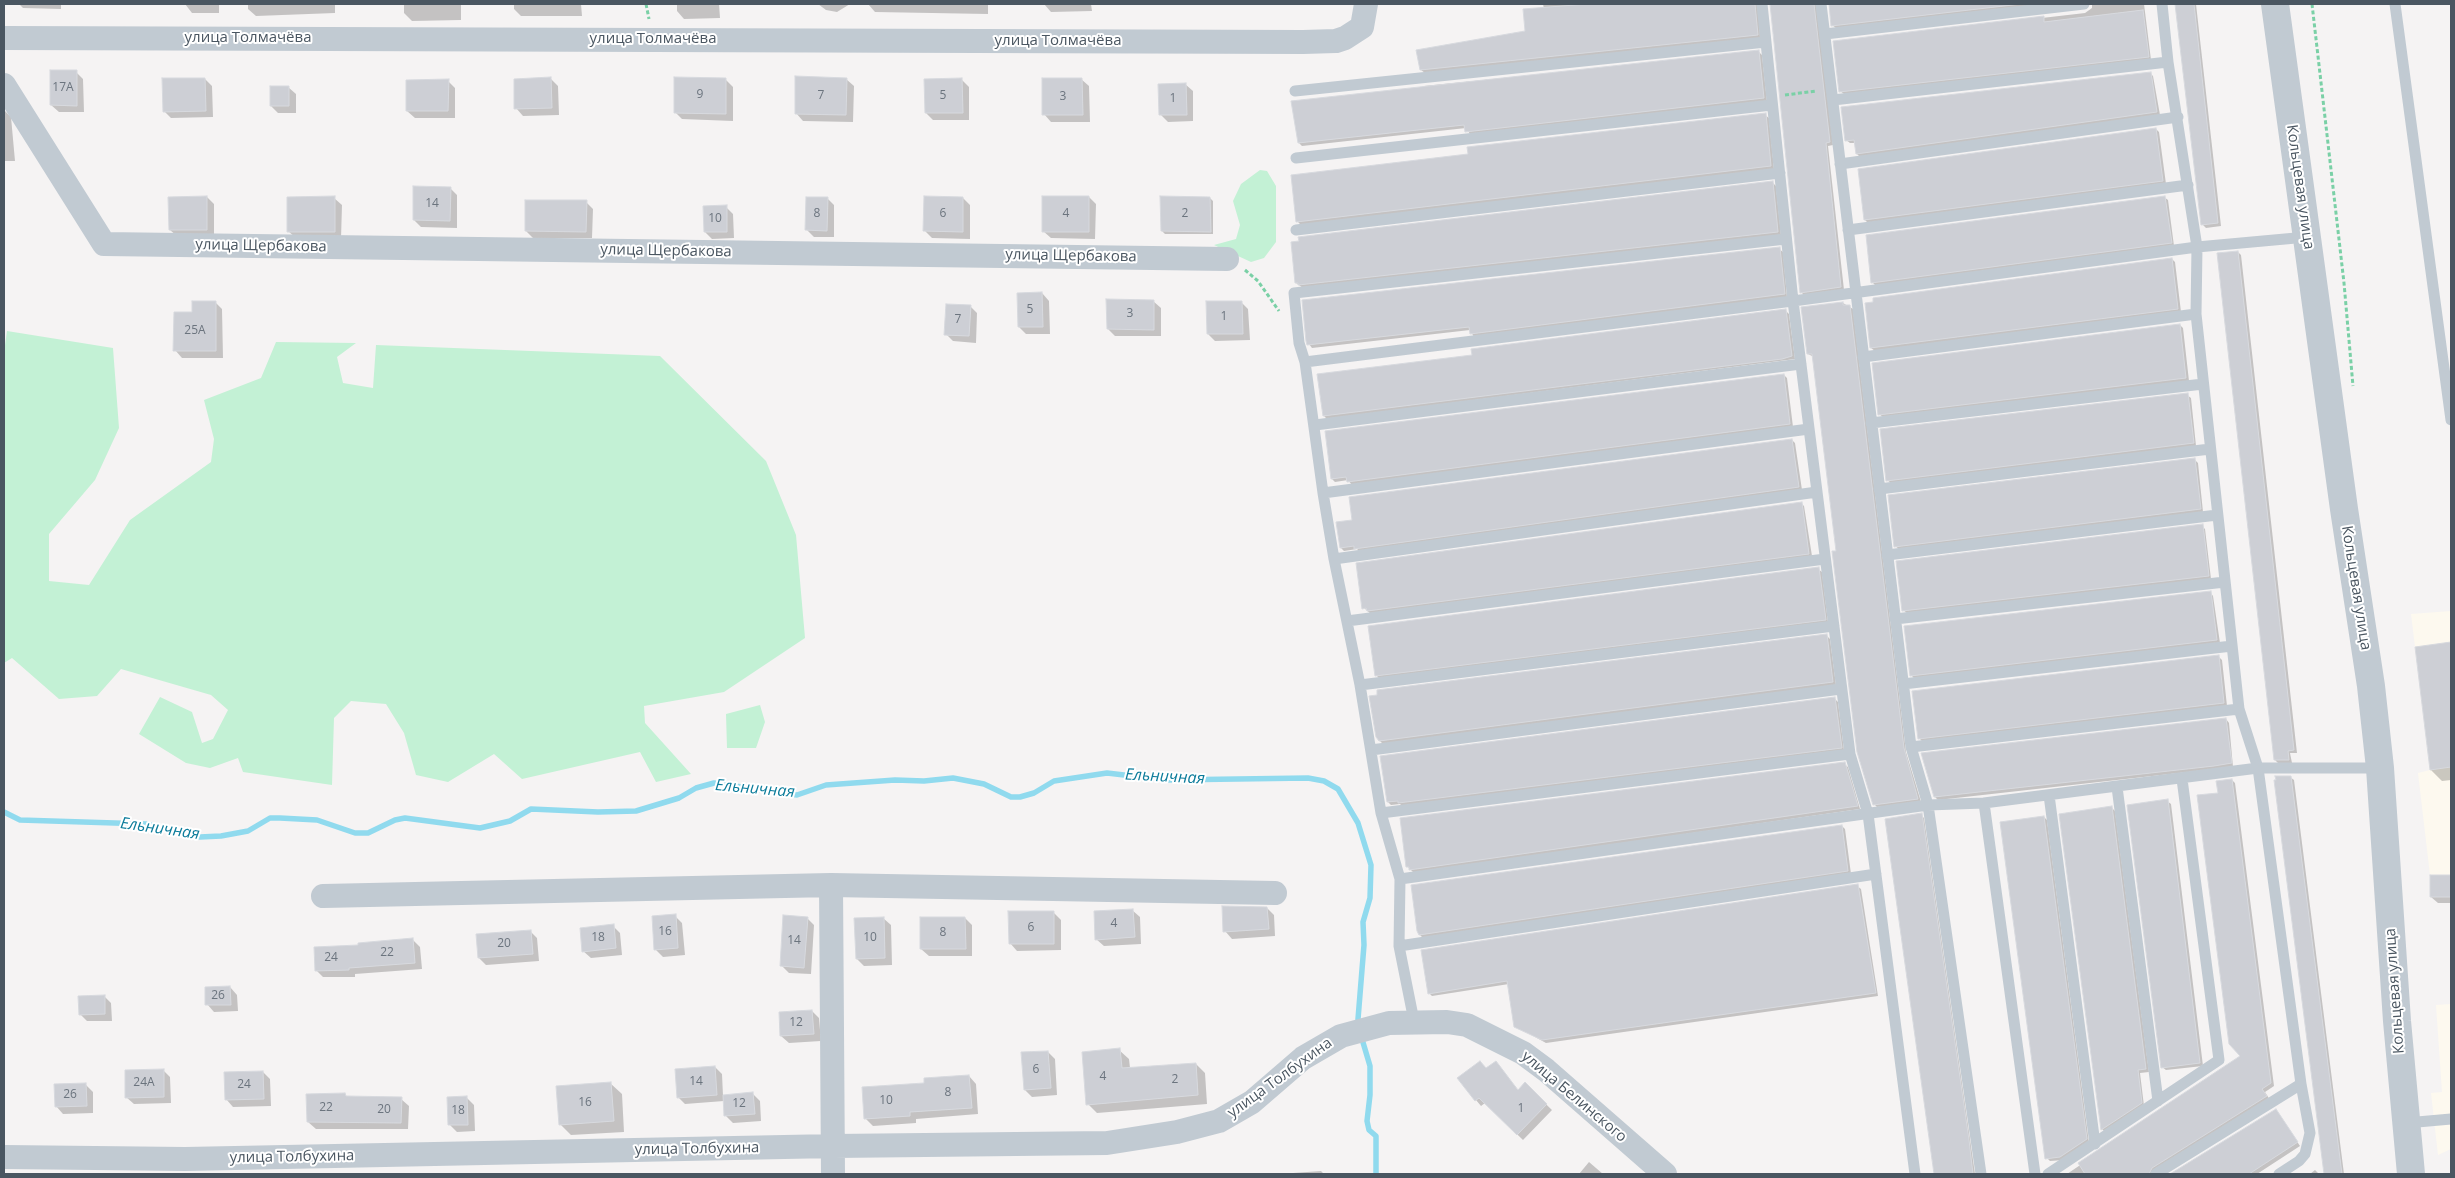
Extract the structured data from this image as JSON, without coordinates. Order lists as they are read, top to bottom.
{
  "streets": {
    "street": [
      "улица Толмачёва",
      "Кольцевая улица",
      "улица Щербакова",
      "улица Толбухина",
      "улица Белинского"
    ]
  },
  "crossings": [
    ["улица Толбухина", "улица Белинского"]
  ],
  "water": ["Ельничная"],
  "house_numbers": [
    "17А",
    "9",
    "7",
    "5",
    "3",
    "1",
    "14",
    "8",
    "6",
    "4",
    "2",
    "10",
    "5",
    "3",
    "1",
    "7",
    "25А",
    "4",
    "6",
    "16",
    "8",
    "18",
    "10",
    "14",
    "20",
    "22",
    "24",
    "26",
    "12",
    "6",
    "4",
    "2",
    "14",
    "24А",
    "24",
    "8",
    "26",
    "10",
    "16",
    "12",
    "22",
    "1",
    "20",
    "18"
  ]
}
